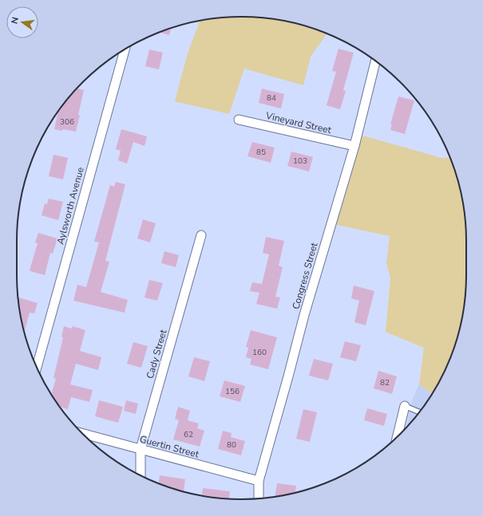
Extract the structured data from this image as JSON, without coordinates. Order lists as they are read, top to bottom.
{
  "streets": {
    "street": [
      "Vineyard Street",
      "Aylsworth Avenue",
      "Congress Street",
      "Cady Street",
      "Guertin Street"
    ]
  },
  "crossings": [
    ["Vineyard Street", "Congress Street"],
    ["Congress Street", "Guertin Street"],
    ["Cady Street", "Guertin Street"]
  ],
  "house_numbers": [
    "84",
    "306",
    "85",
    "103",
    "160",
    "82",
    "156",
    "62",
    "80"
  ],
  "north": "left"
}
